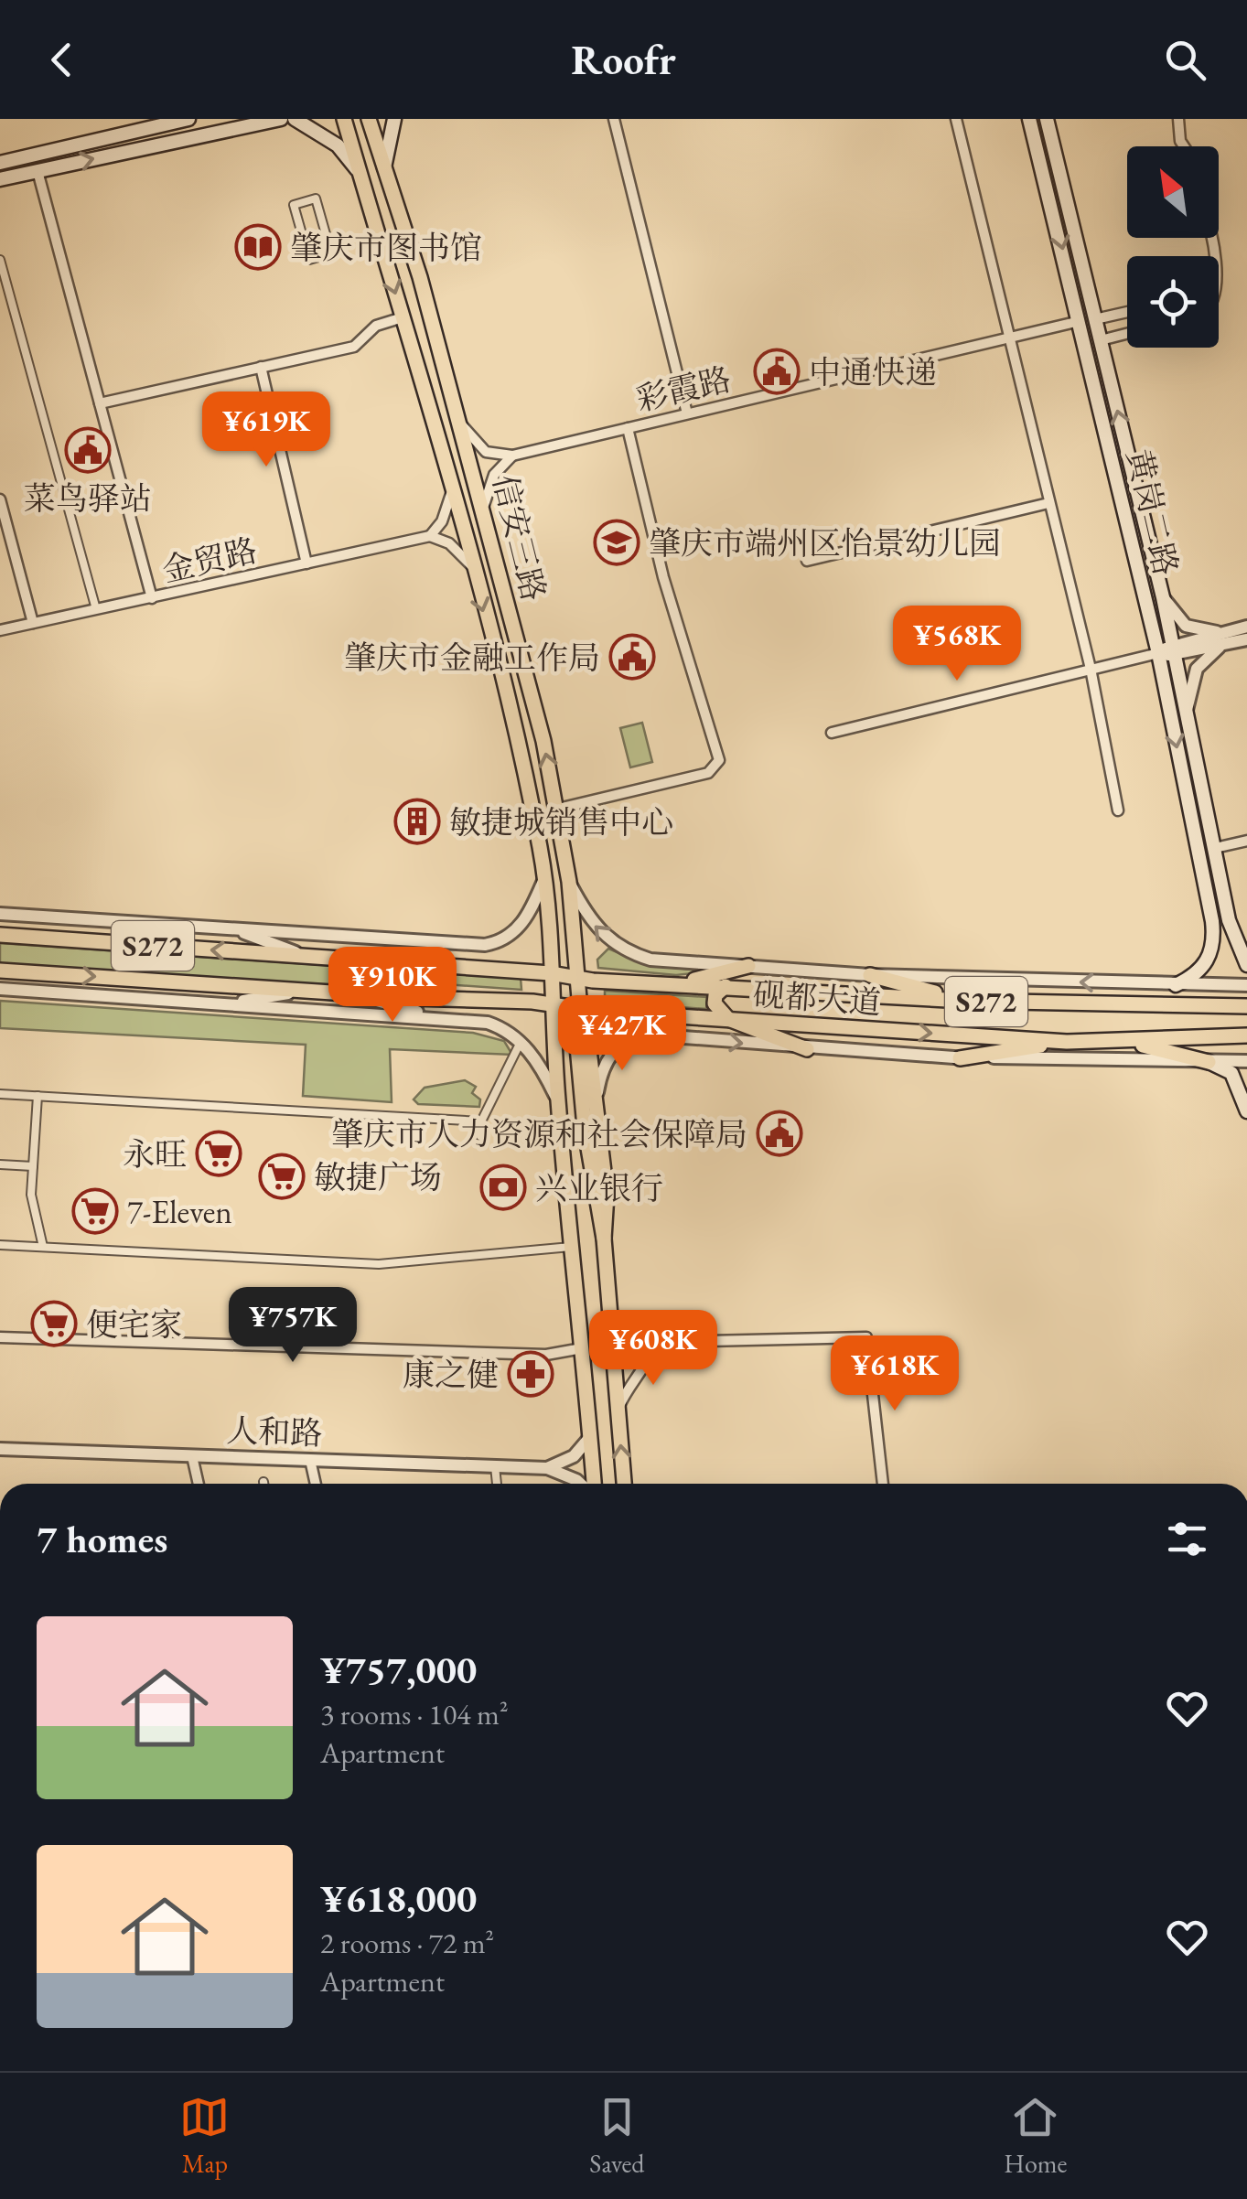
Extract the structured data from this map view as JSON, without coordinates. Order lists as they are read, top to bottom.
{
  "streets": {
    "main road": [
      "黄岗二路",
      "信安三路",
      "S272",
      "砚都大道"
    ],
    "street": ["彩霞路", "金贸路", "人和路"]
  },
  "crossings": [
    ["彩霞路", "黄岗二路"],
    ["信安三路", "砚都大道"]
  ],
  "places": {
    "library": ["肇庆市图书馆"],
    "public building": [
      "中通快递",
      "菜鸟驿站",
      "肇庆市金融工作局",
      "肇庆市人力资源和社会保障局"
    ],
    "school or university": ["肇庆市端州区怡景幼儿园"],
    "building": ["敏捷城销售中心"],
    "supermarket": [
      "永旺",
      "敏捷广场",
      "7-Eleven",
      "便宅家"
    ],
    "bank": ["兴业银行"],
    "pharmacy": ["康之健"]
  },
  "north": "top left",
  "page": {
    "header": "Roofr",
    "price": [
      "¥619K",
      "¥568K",
      "¥910K",
      "¥427K",
      "¥757K",
      "¥608K",
      "¥618K"
    ],
    "heading": "7 homes",
    "list": [
      {
        "name": "¥757,000",
        "note": "3 rooms · 104 m² · Apartment"
      },
      {
        "name": "¥618,000",
        "note": "2 rooms · 72 m² · Apartment"
      }
    ],
    "tabs": ["Map", "Saved", "Home"]
  }
}
